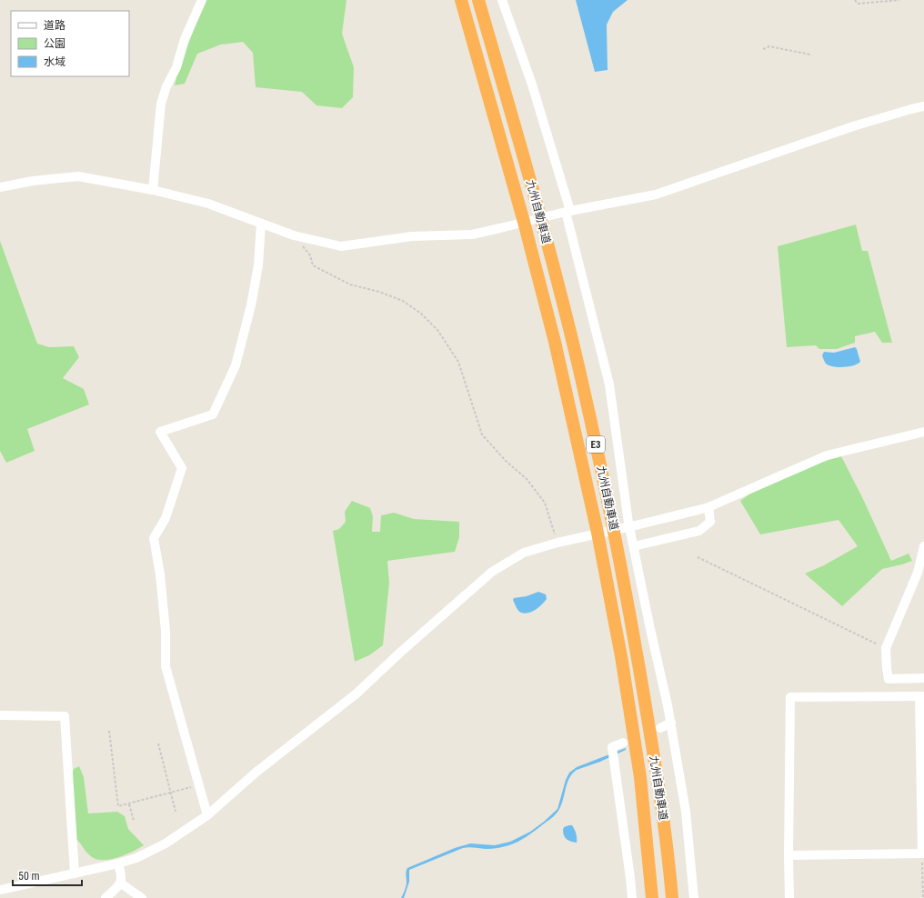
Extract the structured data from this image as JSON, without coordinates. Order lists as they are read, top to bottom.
{
  "streets": {
    "highway": ["九州自動車道", "E3"]
  },
  "legend": ["道路", "公園", "水域"],
  "scale_bar": "50 m"
}
